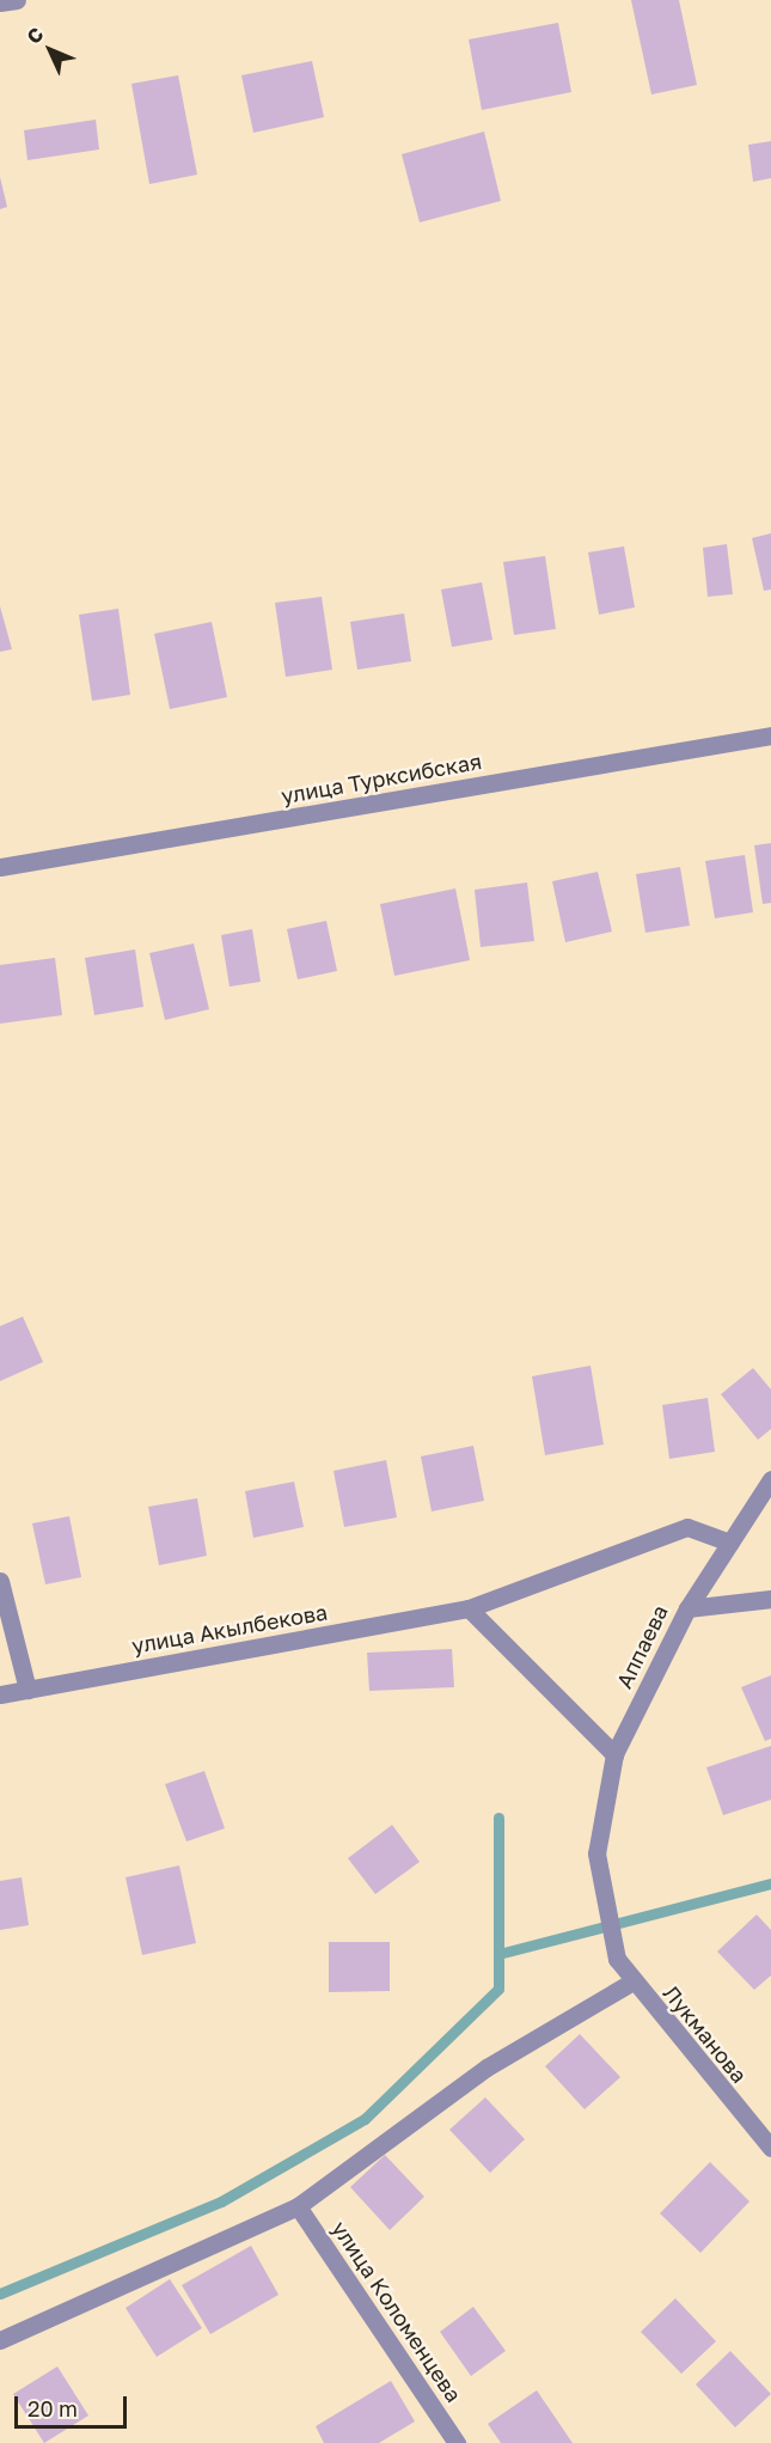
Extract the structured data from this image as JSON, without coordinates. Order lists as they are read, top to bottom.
{
  "streets": {
    "street": [
      "улица Турксибская",
      "улица Акылбекова",
      "Аппаева",
      "Лукманова",
      "улица Коломенцева"
    ]
  },
  "crossings": [
    ["улица Акылбекова", "Аппаева"],
    ["Аппаева", "Лукманова"]
  ],
  "scale_bar": "20 m",
  "north": "top left"
}
